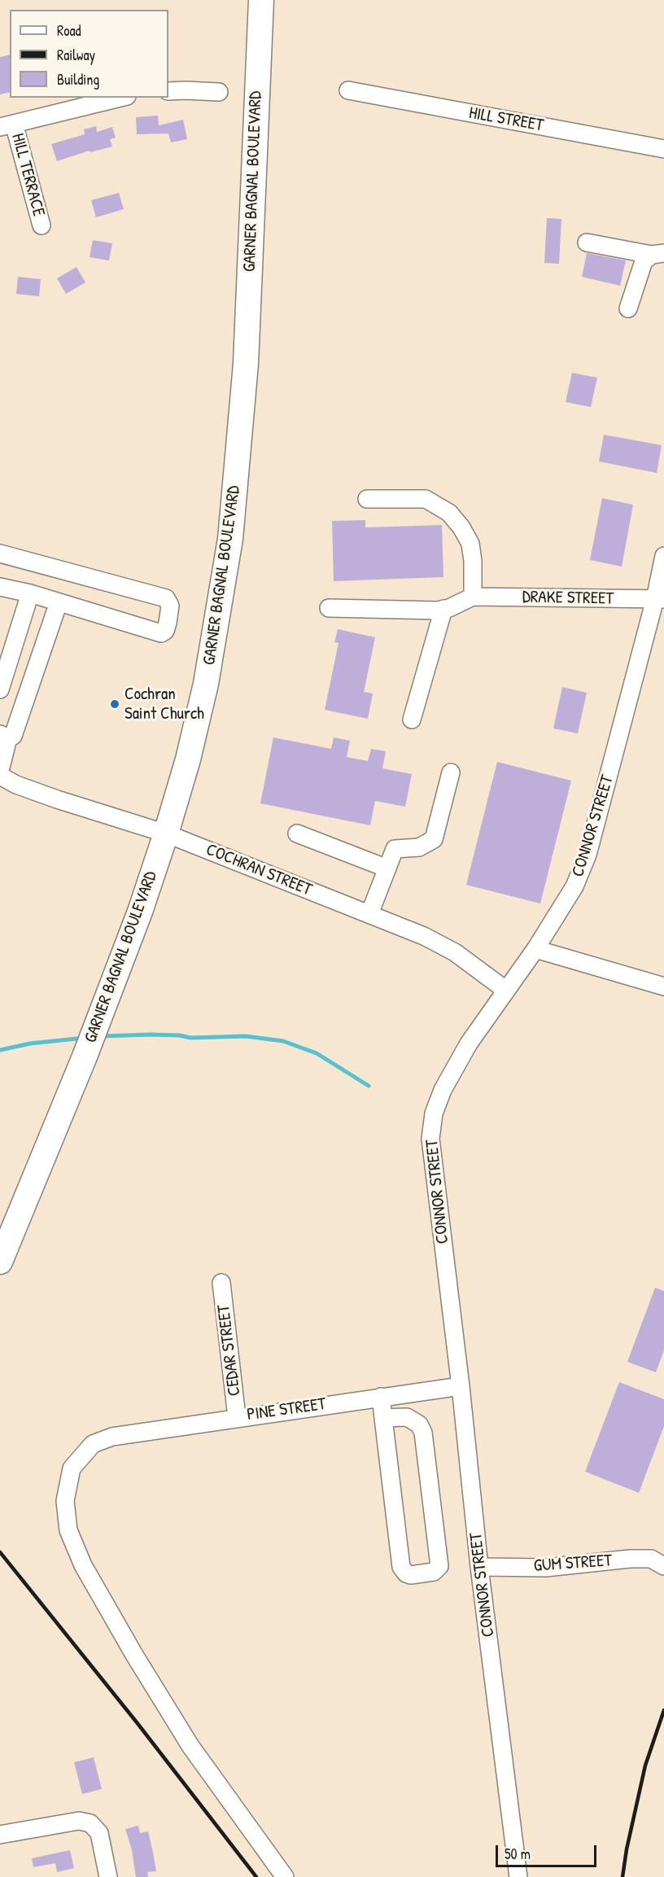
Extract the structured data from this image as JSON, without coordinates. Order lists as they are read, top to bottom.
{
  "streets": {
    "highway": ["GARNER BAGNAL BOULEVARD"],
    "street": [
      "HILL STREET",
      "HILL TERRACE",
      "DRAKE STREET",
      "CONNOR STREET",
      "COCHRAN STREET",
      "CEDAR STREET",
      "PINE STREET",
      "GUM STREET"
    ]
  },
  "crossings": [
    ["GARNER BAGNAL BOULEVARD", "COCHRAN STREET"],
    ["DRAKE STREET", "CONNOR STREET"],
    ["CONNOR STREET", "COCHRAN STREET"],
    ["CONNOR STREET", "PINE STREET"],
    ["CONNOR STREET", "GUM STREET"],
    ["CEDAR STREET", "PINE STREET"]
  ],
  "places": ["Cochran Saint Church"],
  "legend": ["Road", "Railway", "Building"],
  "scale_bar": "50 m"
}
